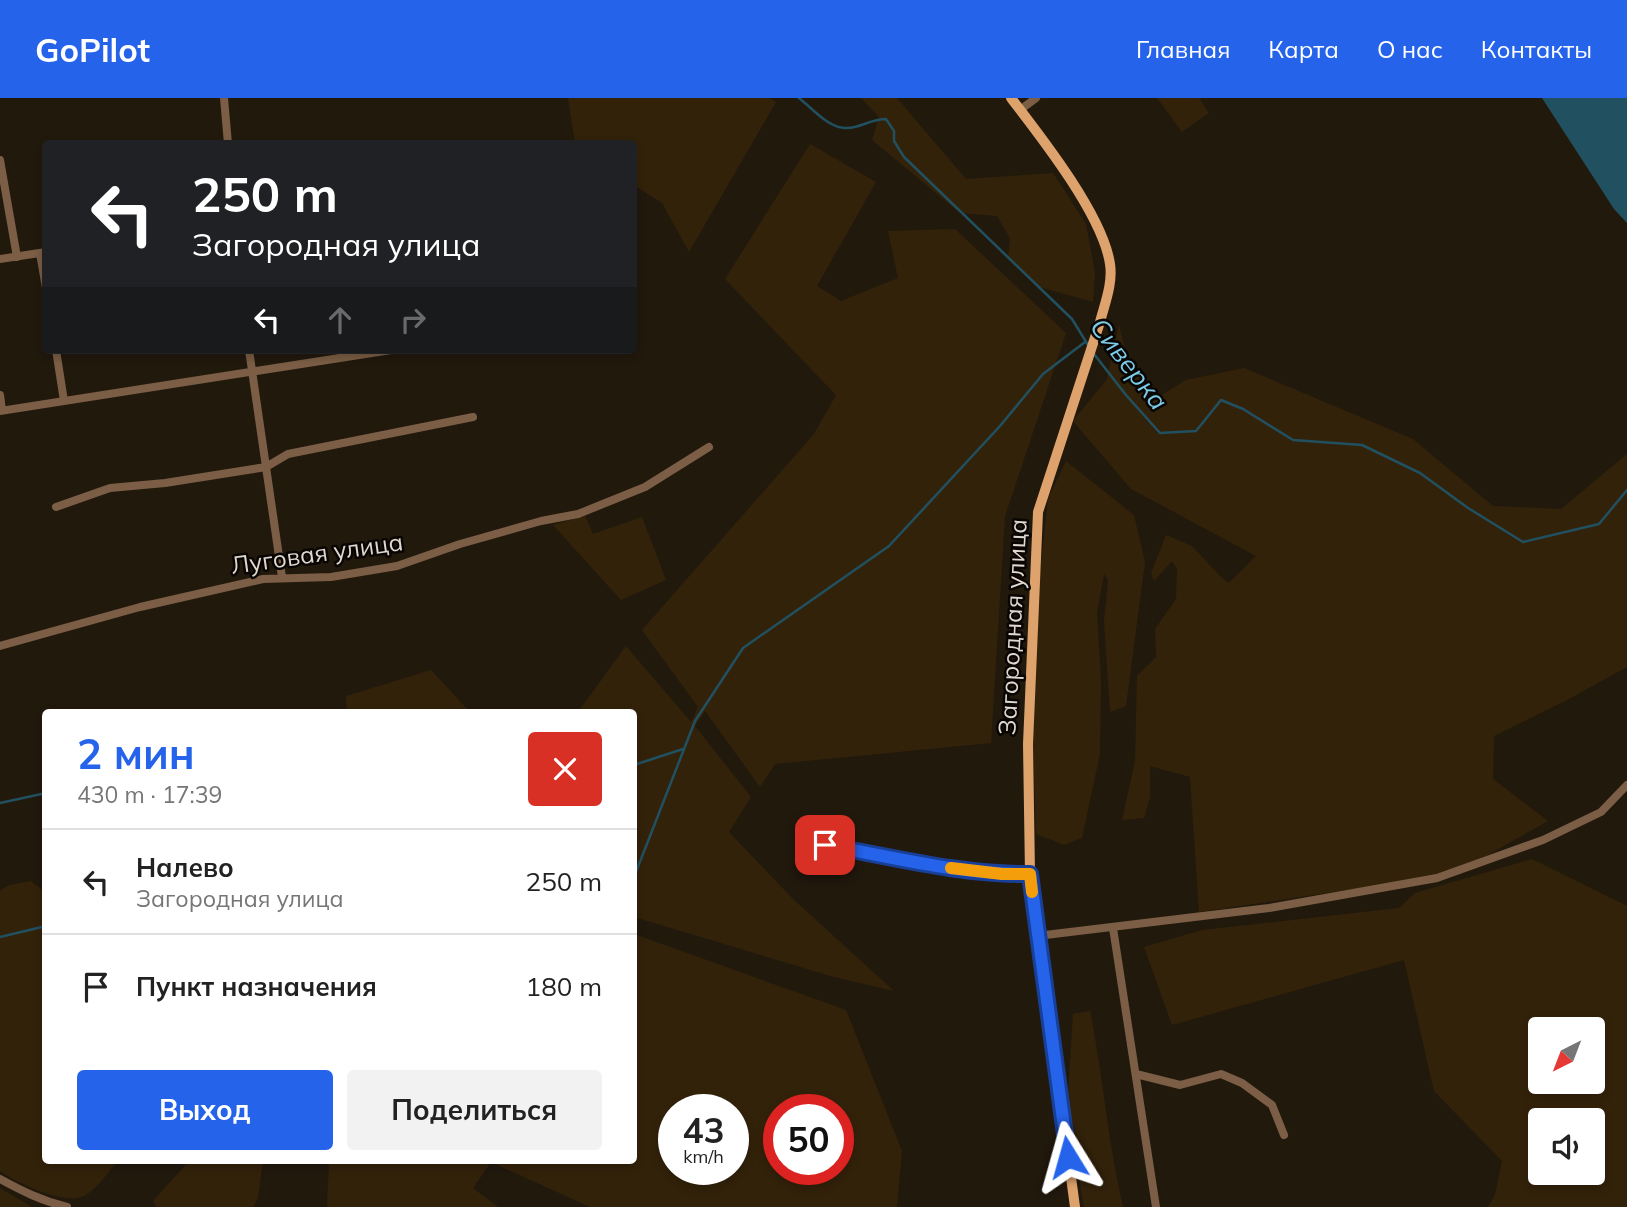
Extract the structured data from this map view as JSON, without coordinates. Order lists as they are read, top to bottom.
{
  "streets": {
    "main road": ["Загородная улица"],
    "street": ["Луговая улица"]
  },
  "water": ["Сиверка"],
  "north": "bottom left",
  "page": {
    "header": "GoPilot",
    "nav": [
      "Главная",
      "Карта",
      "О нас",
      "Контакты"
    ],
    "turn": ["250 m", "Загородная улица"],
    "heading": ["2 мин", "430 m · 17:39"],
    "list": [
      {
        "name": "Налево",
        "note": "Загородная улица",
        "value": "250 m"
      },
      {
        "name": "Пункт назначения",
        "value": "180 m"
      }
    ],
    "buttons": ["Выход", "Поделиться"],
    "speed": "43 km/h",
    "limit": "50"
  }
}
